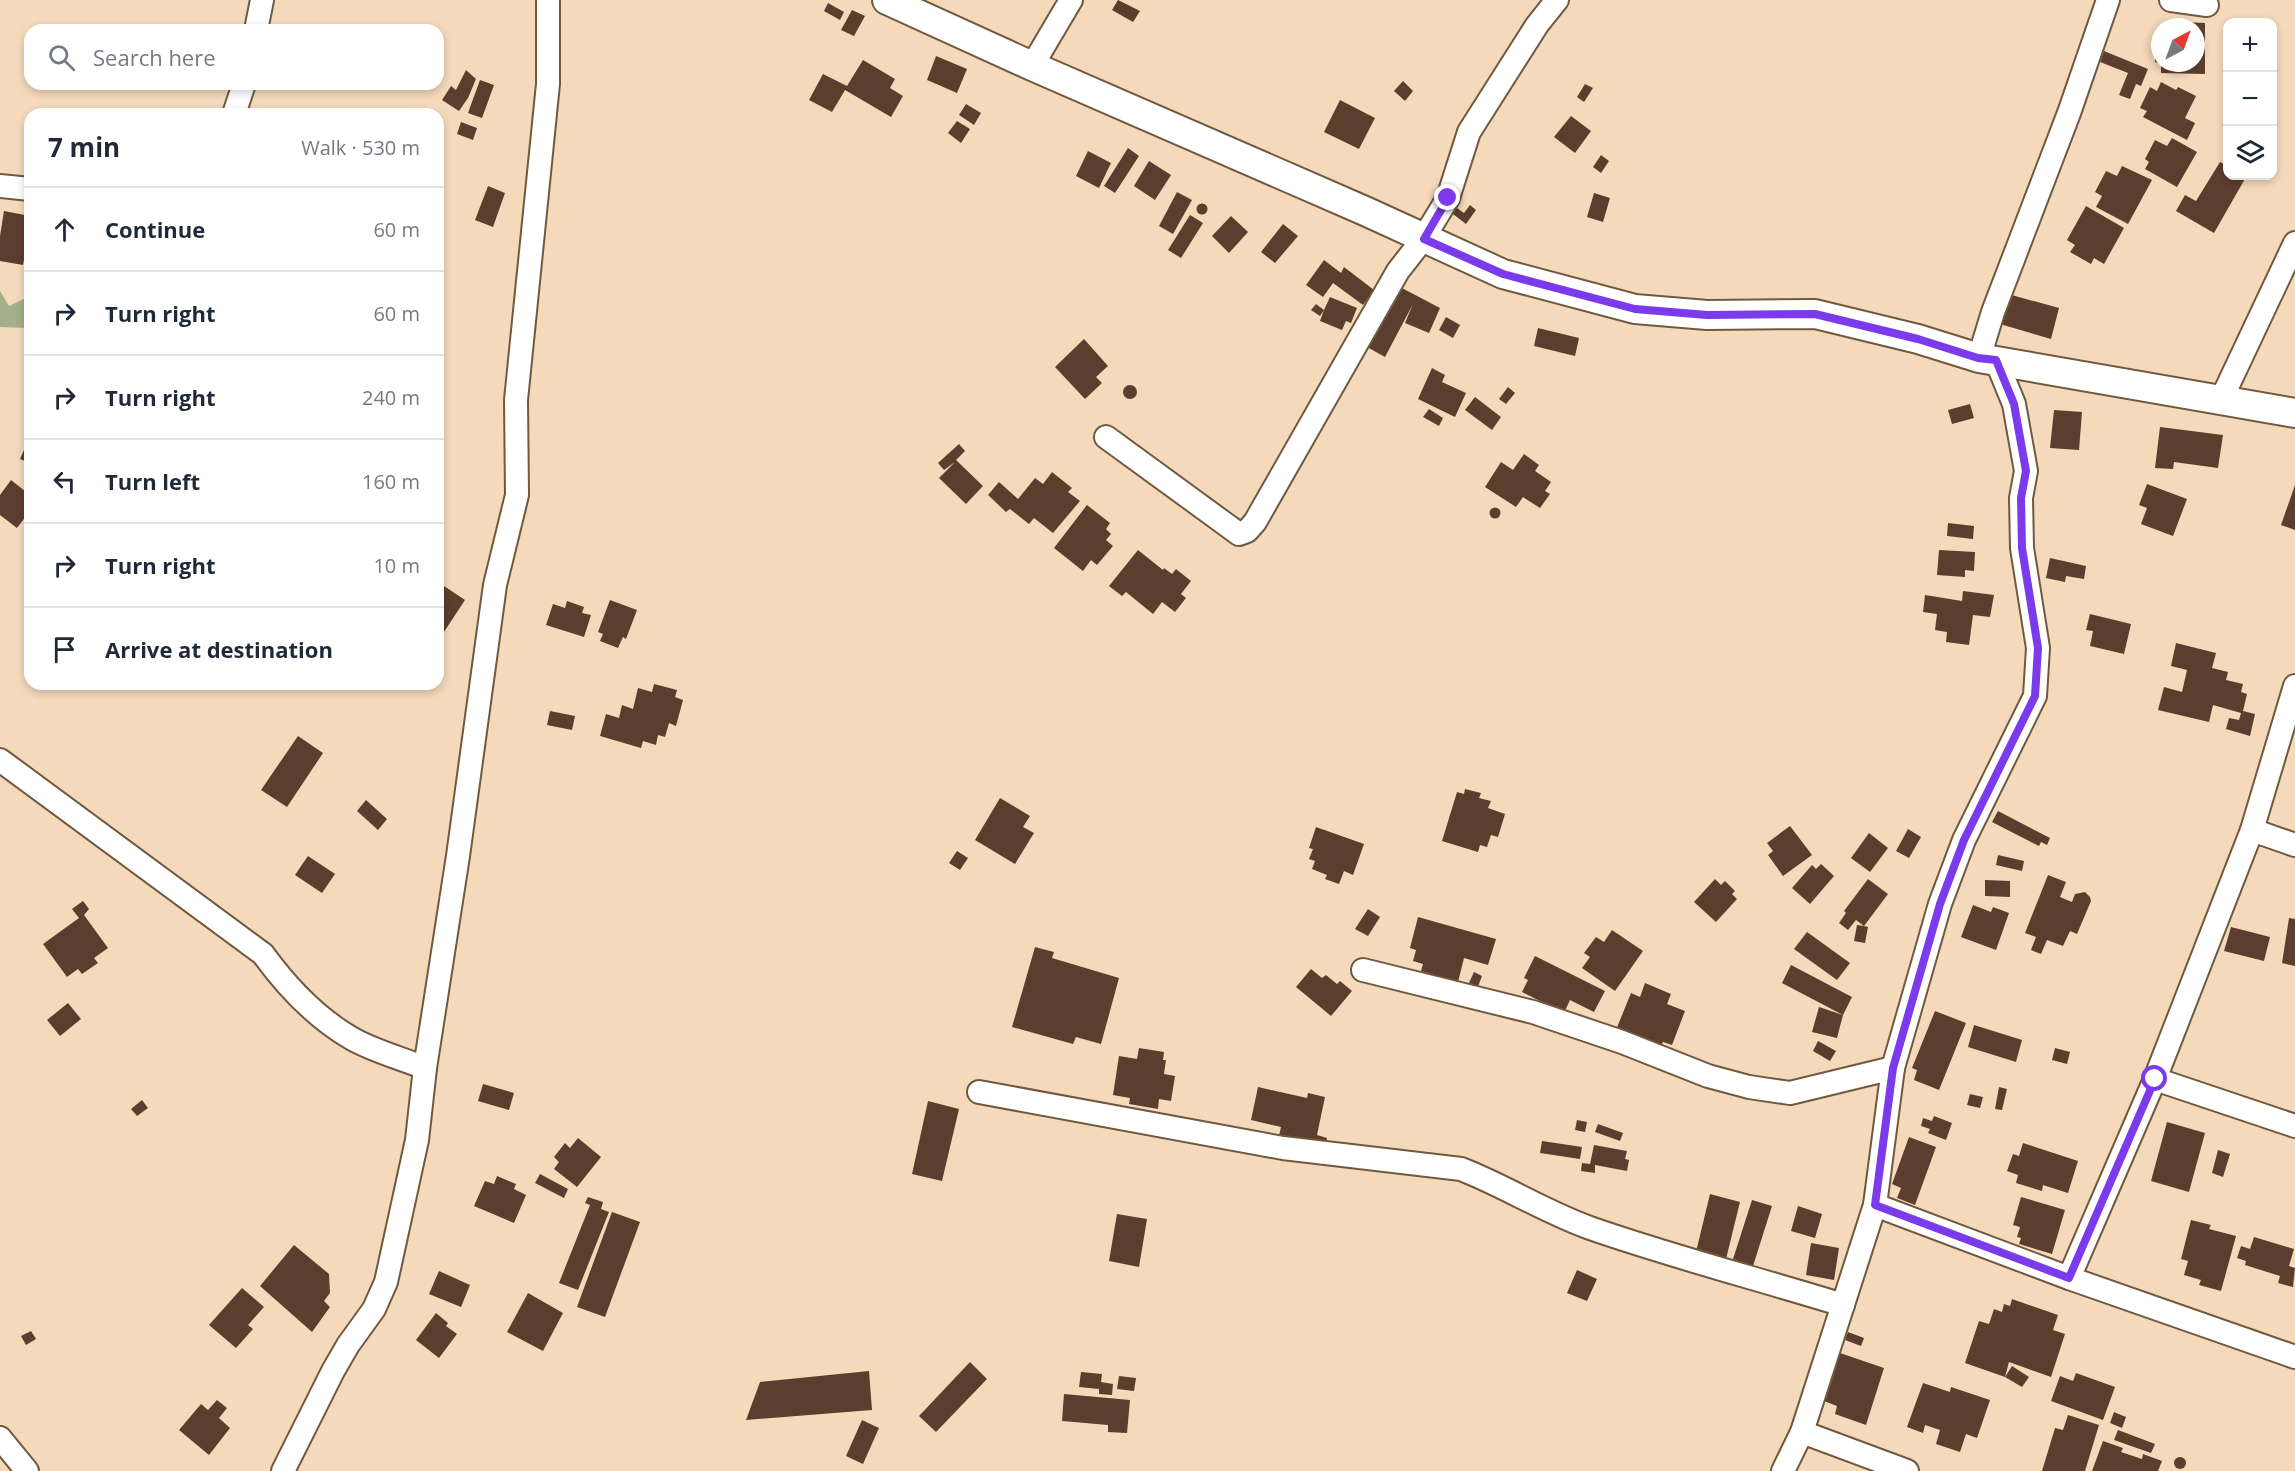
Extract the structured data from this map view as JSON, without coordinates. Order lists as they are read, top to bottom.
{
  "north": "top right",
  "page": {
    "map_buttons": ["+", "−"],
    "search": "Search here",
    "heading": ["7 min", "Walk · 530 m"],
    "list": [
      ["Continue", "60 m"],
      ["Turn right", "60 m"],
      ["Turn right", "240 m"],
      ["Turn left", "160 m"],
      ["Turn right", "10 m"],
      "Arrive at destination"
    ]
  }
}
